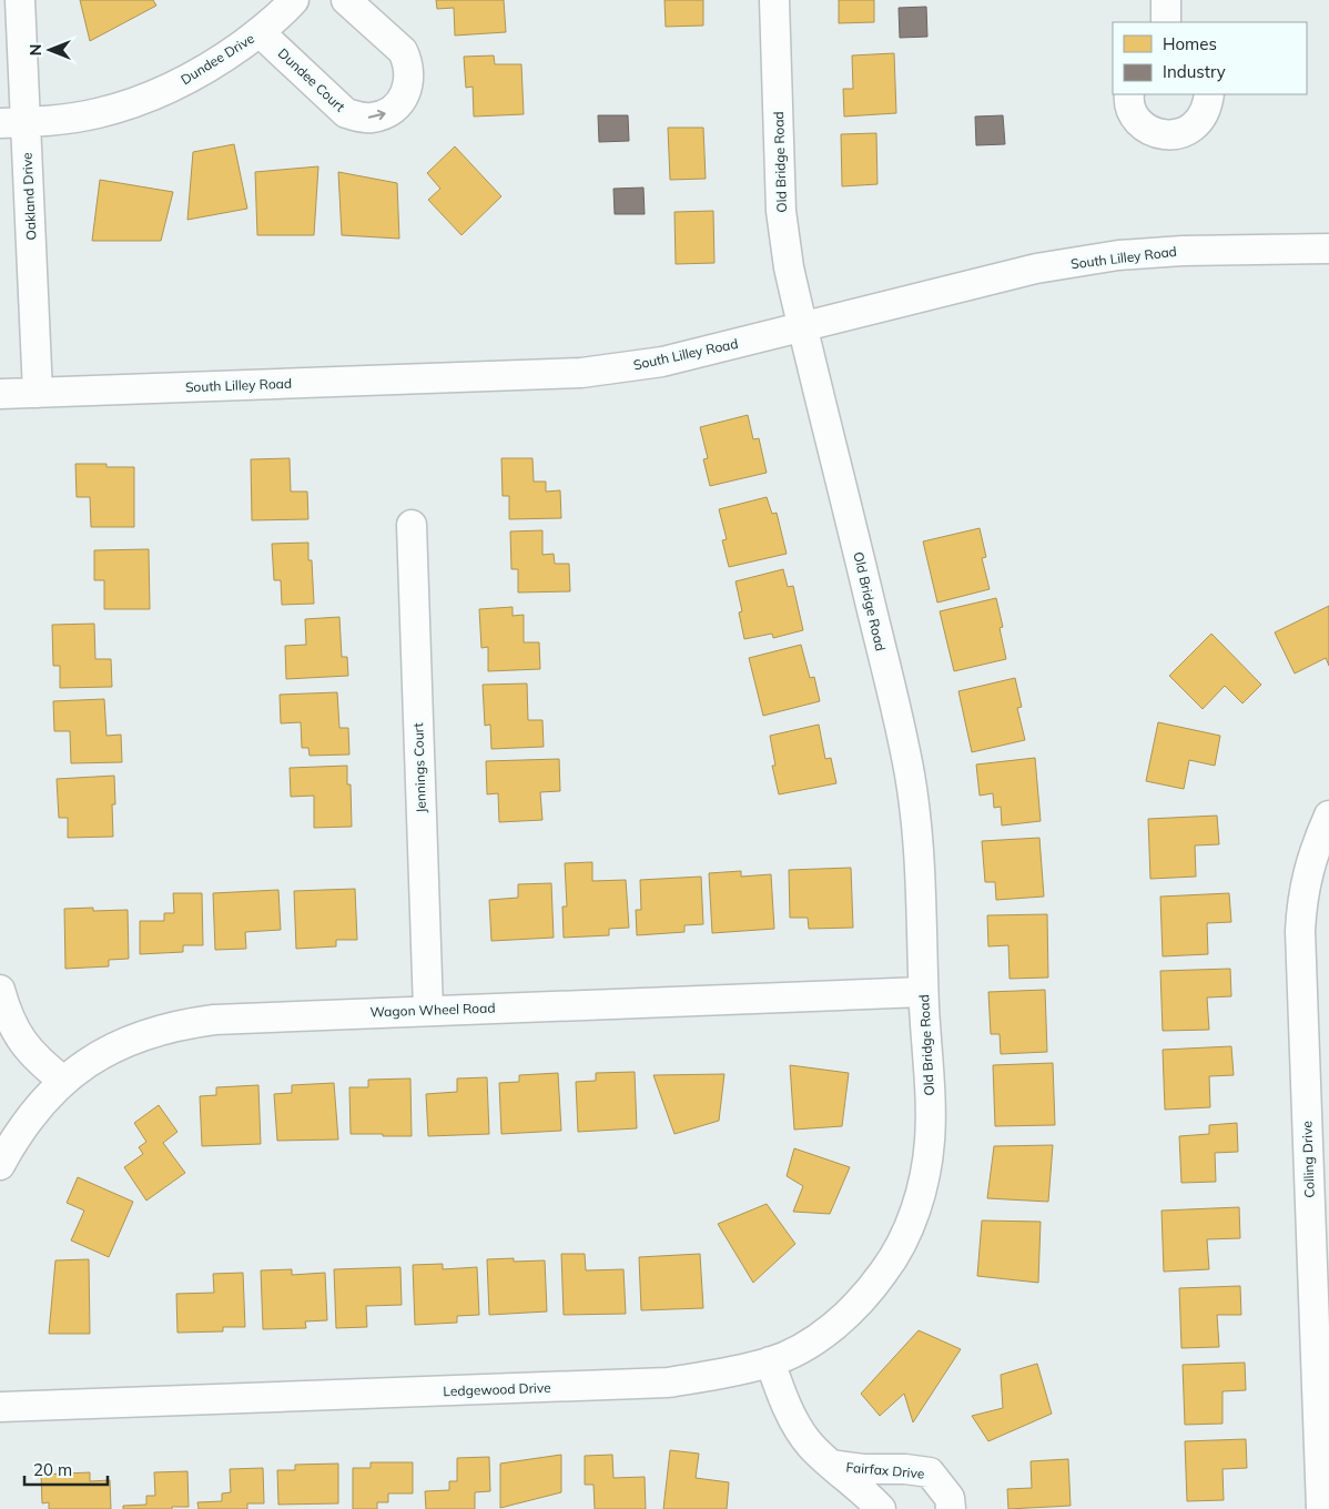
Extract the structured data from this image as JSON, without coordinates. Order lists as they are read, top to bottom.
{
  "streets": {
    "street": [
      "Dundee Drive",
      "Dundee Court",
      "Old Bridge Road",
      "Oakland Drive",
      "South Lilley Road",
      "Jennings Court",
      "Wagon Wheel Road",
      "Colling Drive",
      "Ledgewood Drive",
      "Fairfax Drive"
    ]
  },
  "crossings": [
    ["Dundee Drive", "Dundee Court"],
    ["Dundee Drive", "Oakland Drive"],
    ["Old Bridge Road", "South Lilley Road"],
    ["Old Bridge Road", "Wagon Wheel Road"],
    ["Old Bridge Road", "Ledgewood Drive"],
    ["Oakland Drive", "South Lilley Road"],
    ["Jennings Court", "Wagon Wheel Road"],
    ["Ledgewood Drive", "Fairfax Drive"]
  ],
  "legend": ["Homes", "Industry"],
  "scale_bar": "20 m",
  "north": "left"
}
